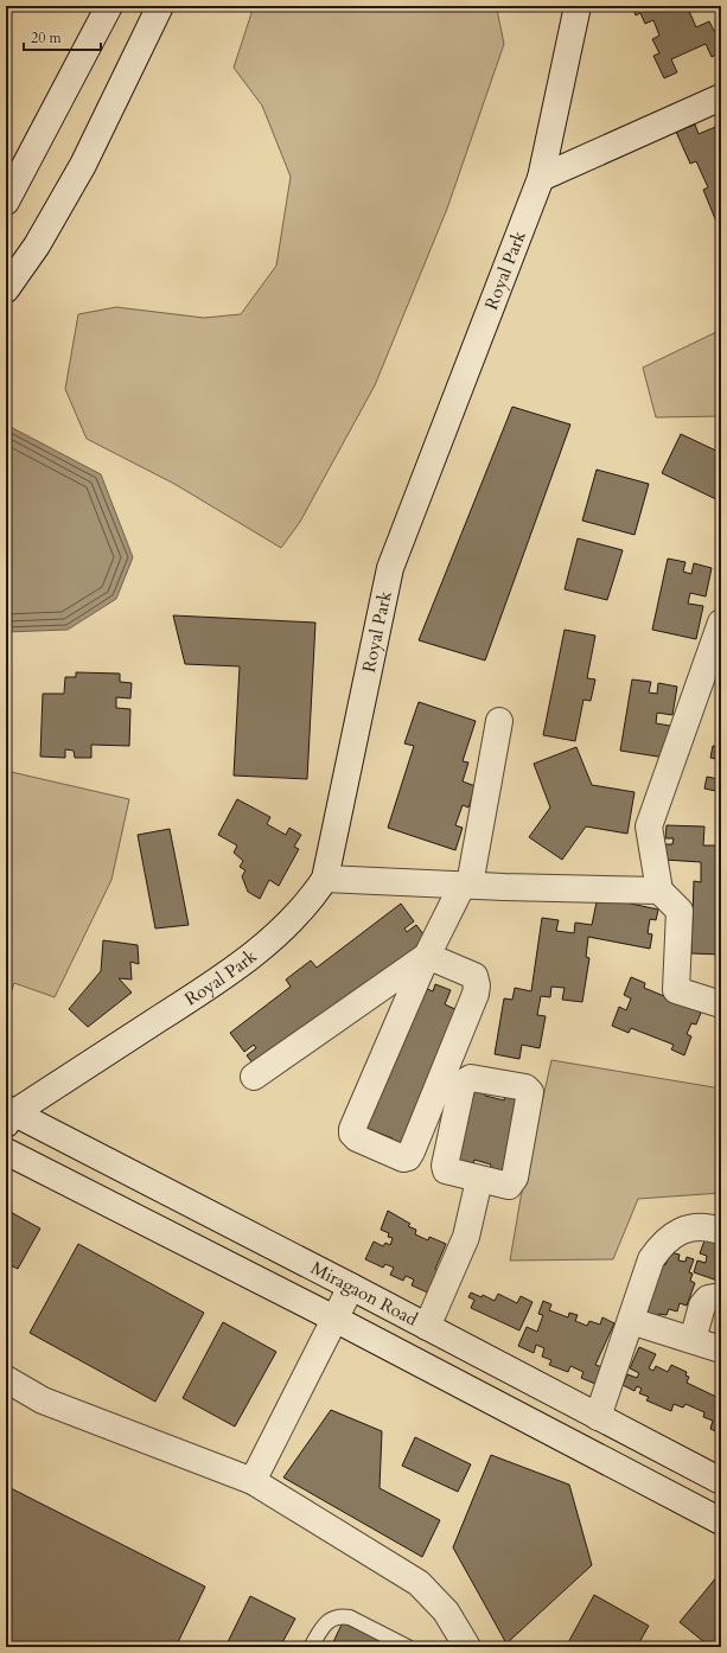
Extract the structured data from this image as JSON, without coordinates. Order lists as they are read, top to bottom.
{
  "streets": {
    "street": ["Royal Park", "Miragaon Road"]
  },
  "crossings": [
    ["Royal Park", "Miragaon Road"]
  ],
  "scale_bar": "20 m"
}
